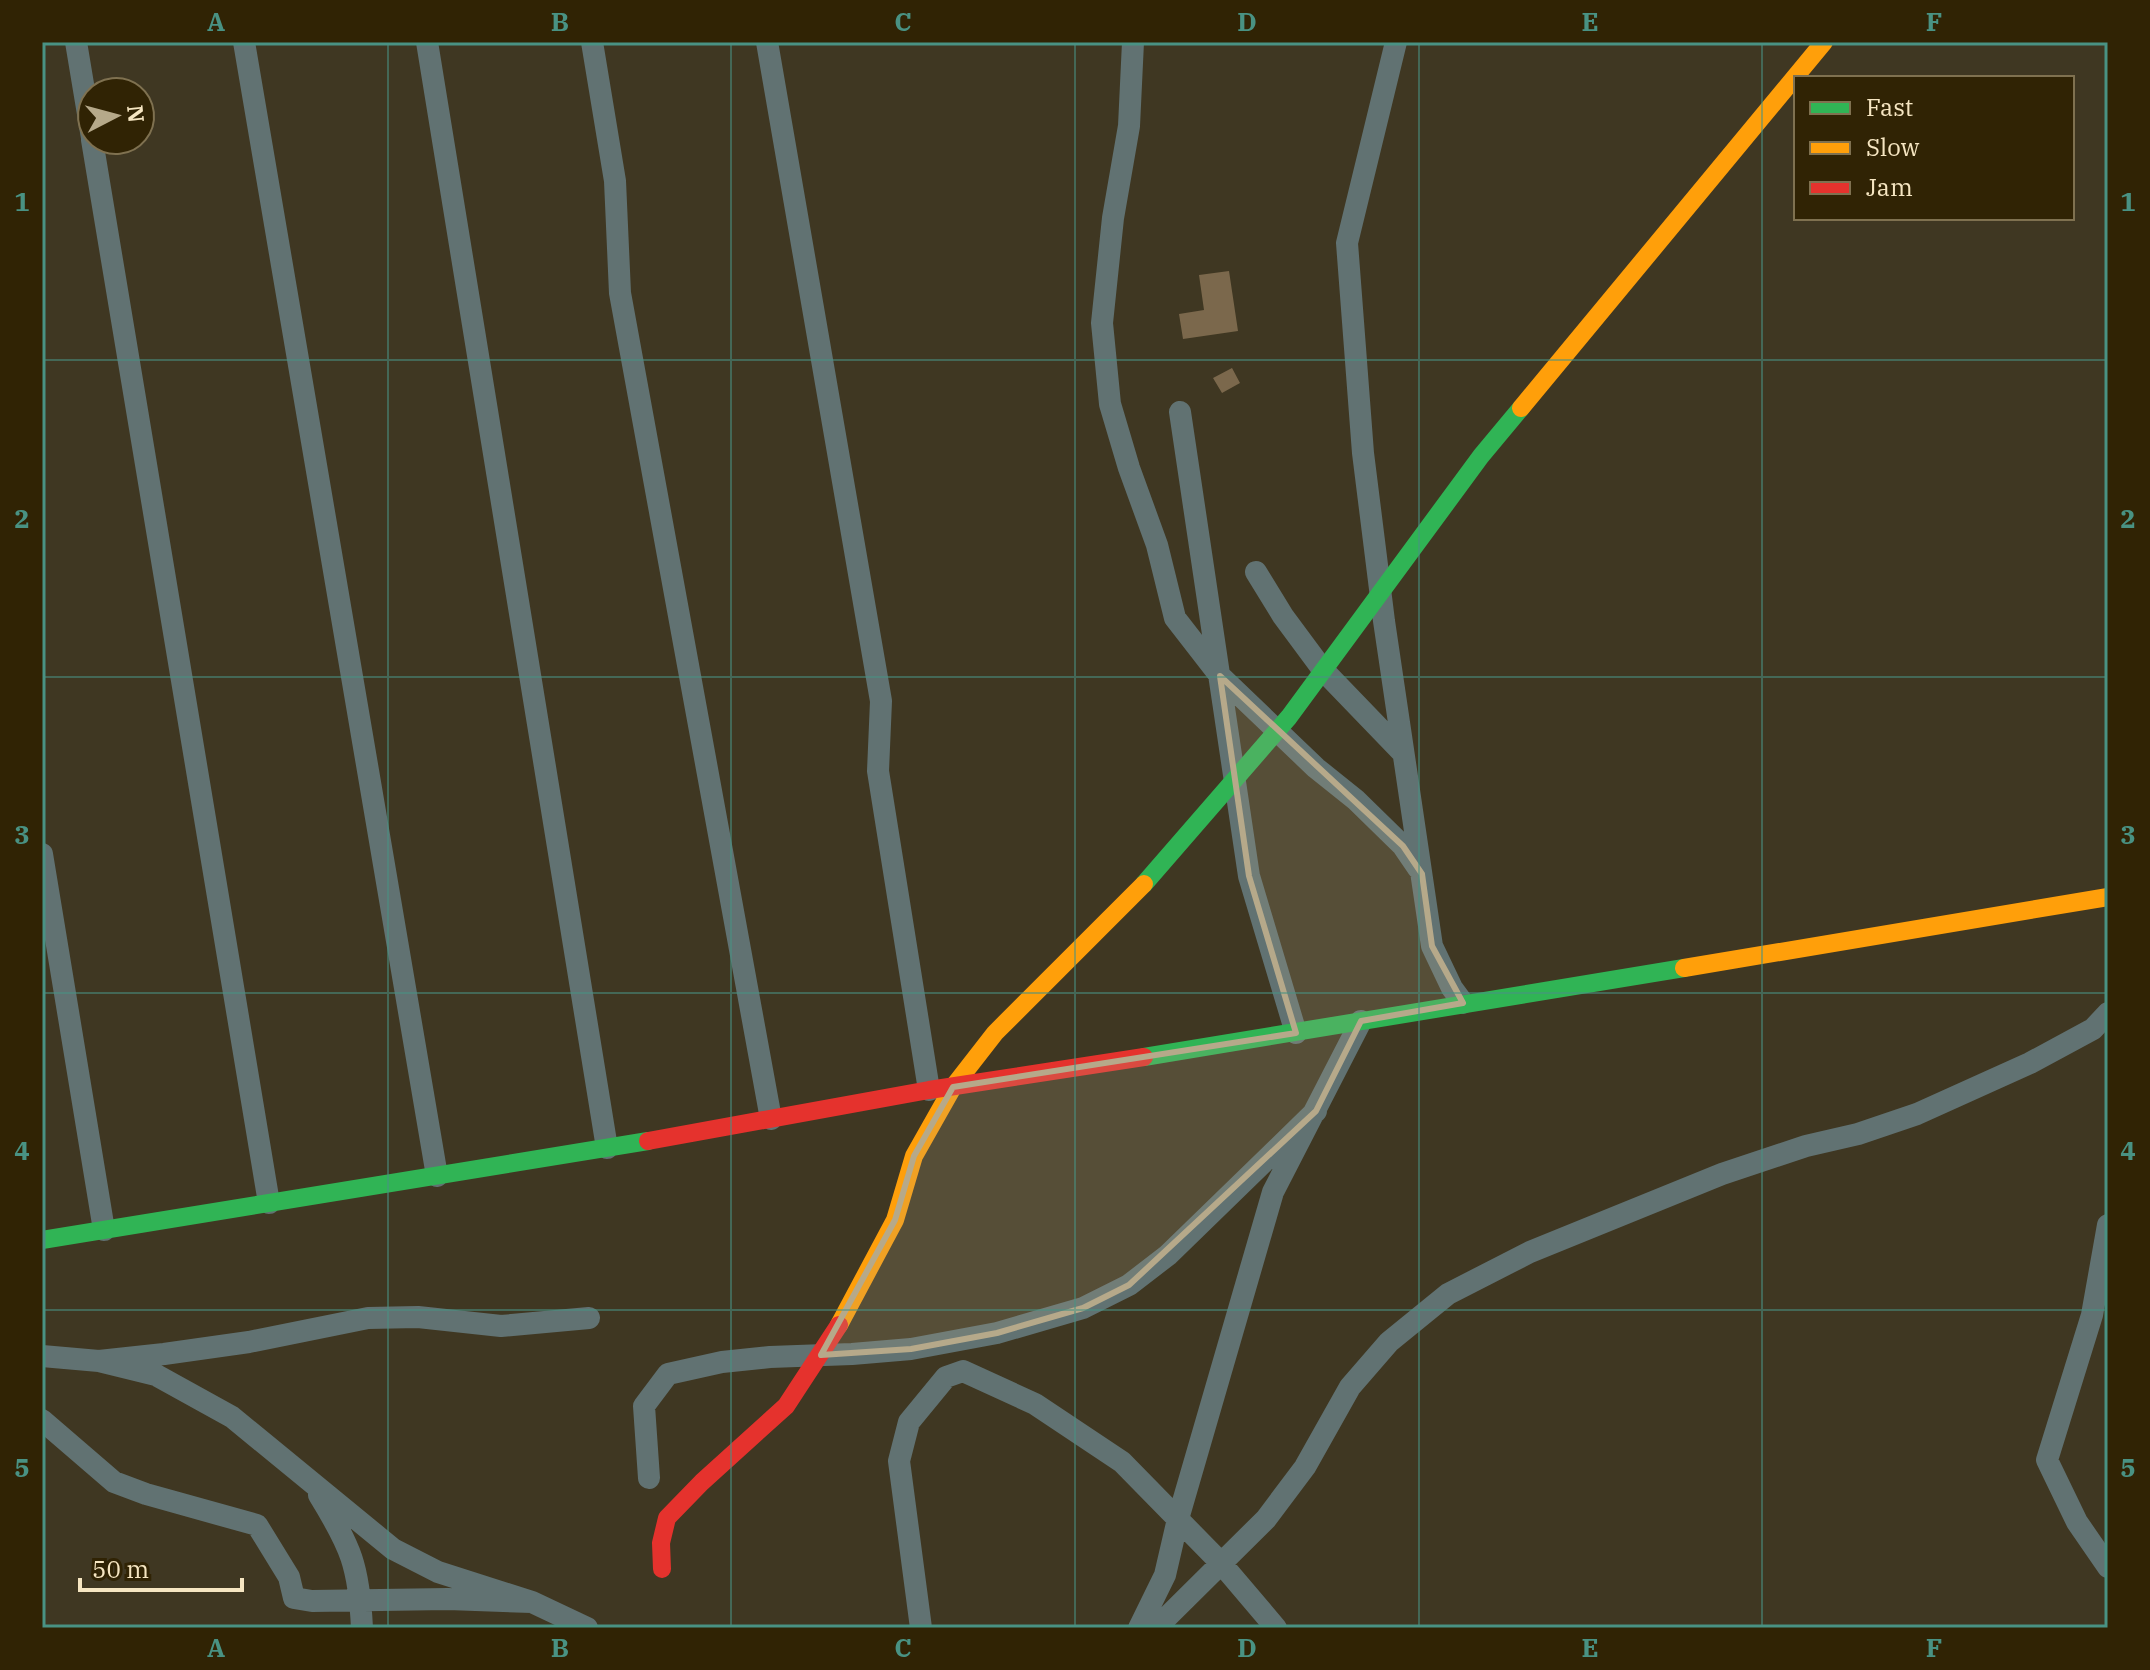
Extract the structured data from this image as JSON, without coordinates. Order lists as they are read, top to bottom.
{
  "legend": ["Fast", "Slow", "Jam"],
  "scale_bar": "50 m",
  "north": "right",
  "grid": {
    "columns": [
      "A",
      "B",
      "C",
      "D",
      "E",
      "F"
    ],
    "rows": [
      "1",
      "2",
      "3",
      "4",
      "5"
    ]
  }
}
